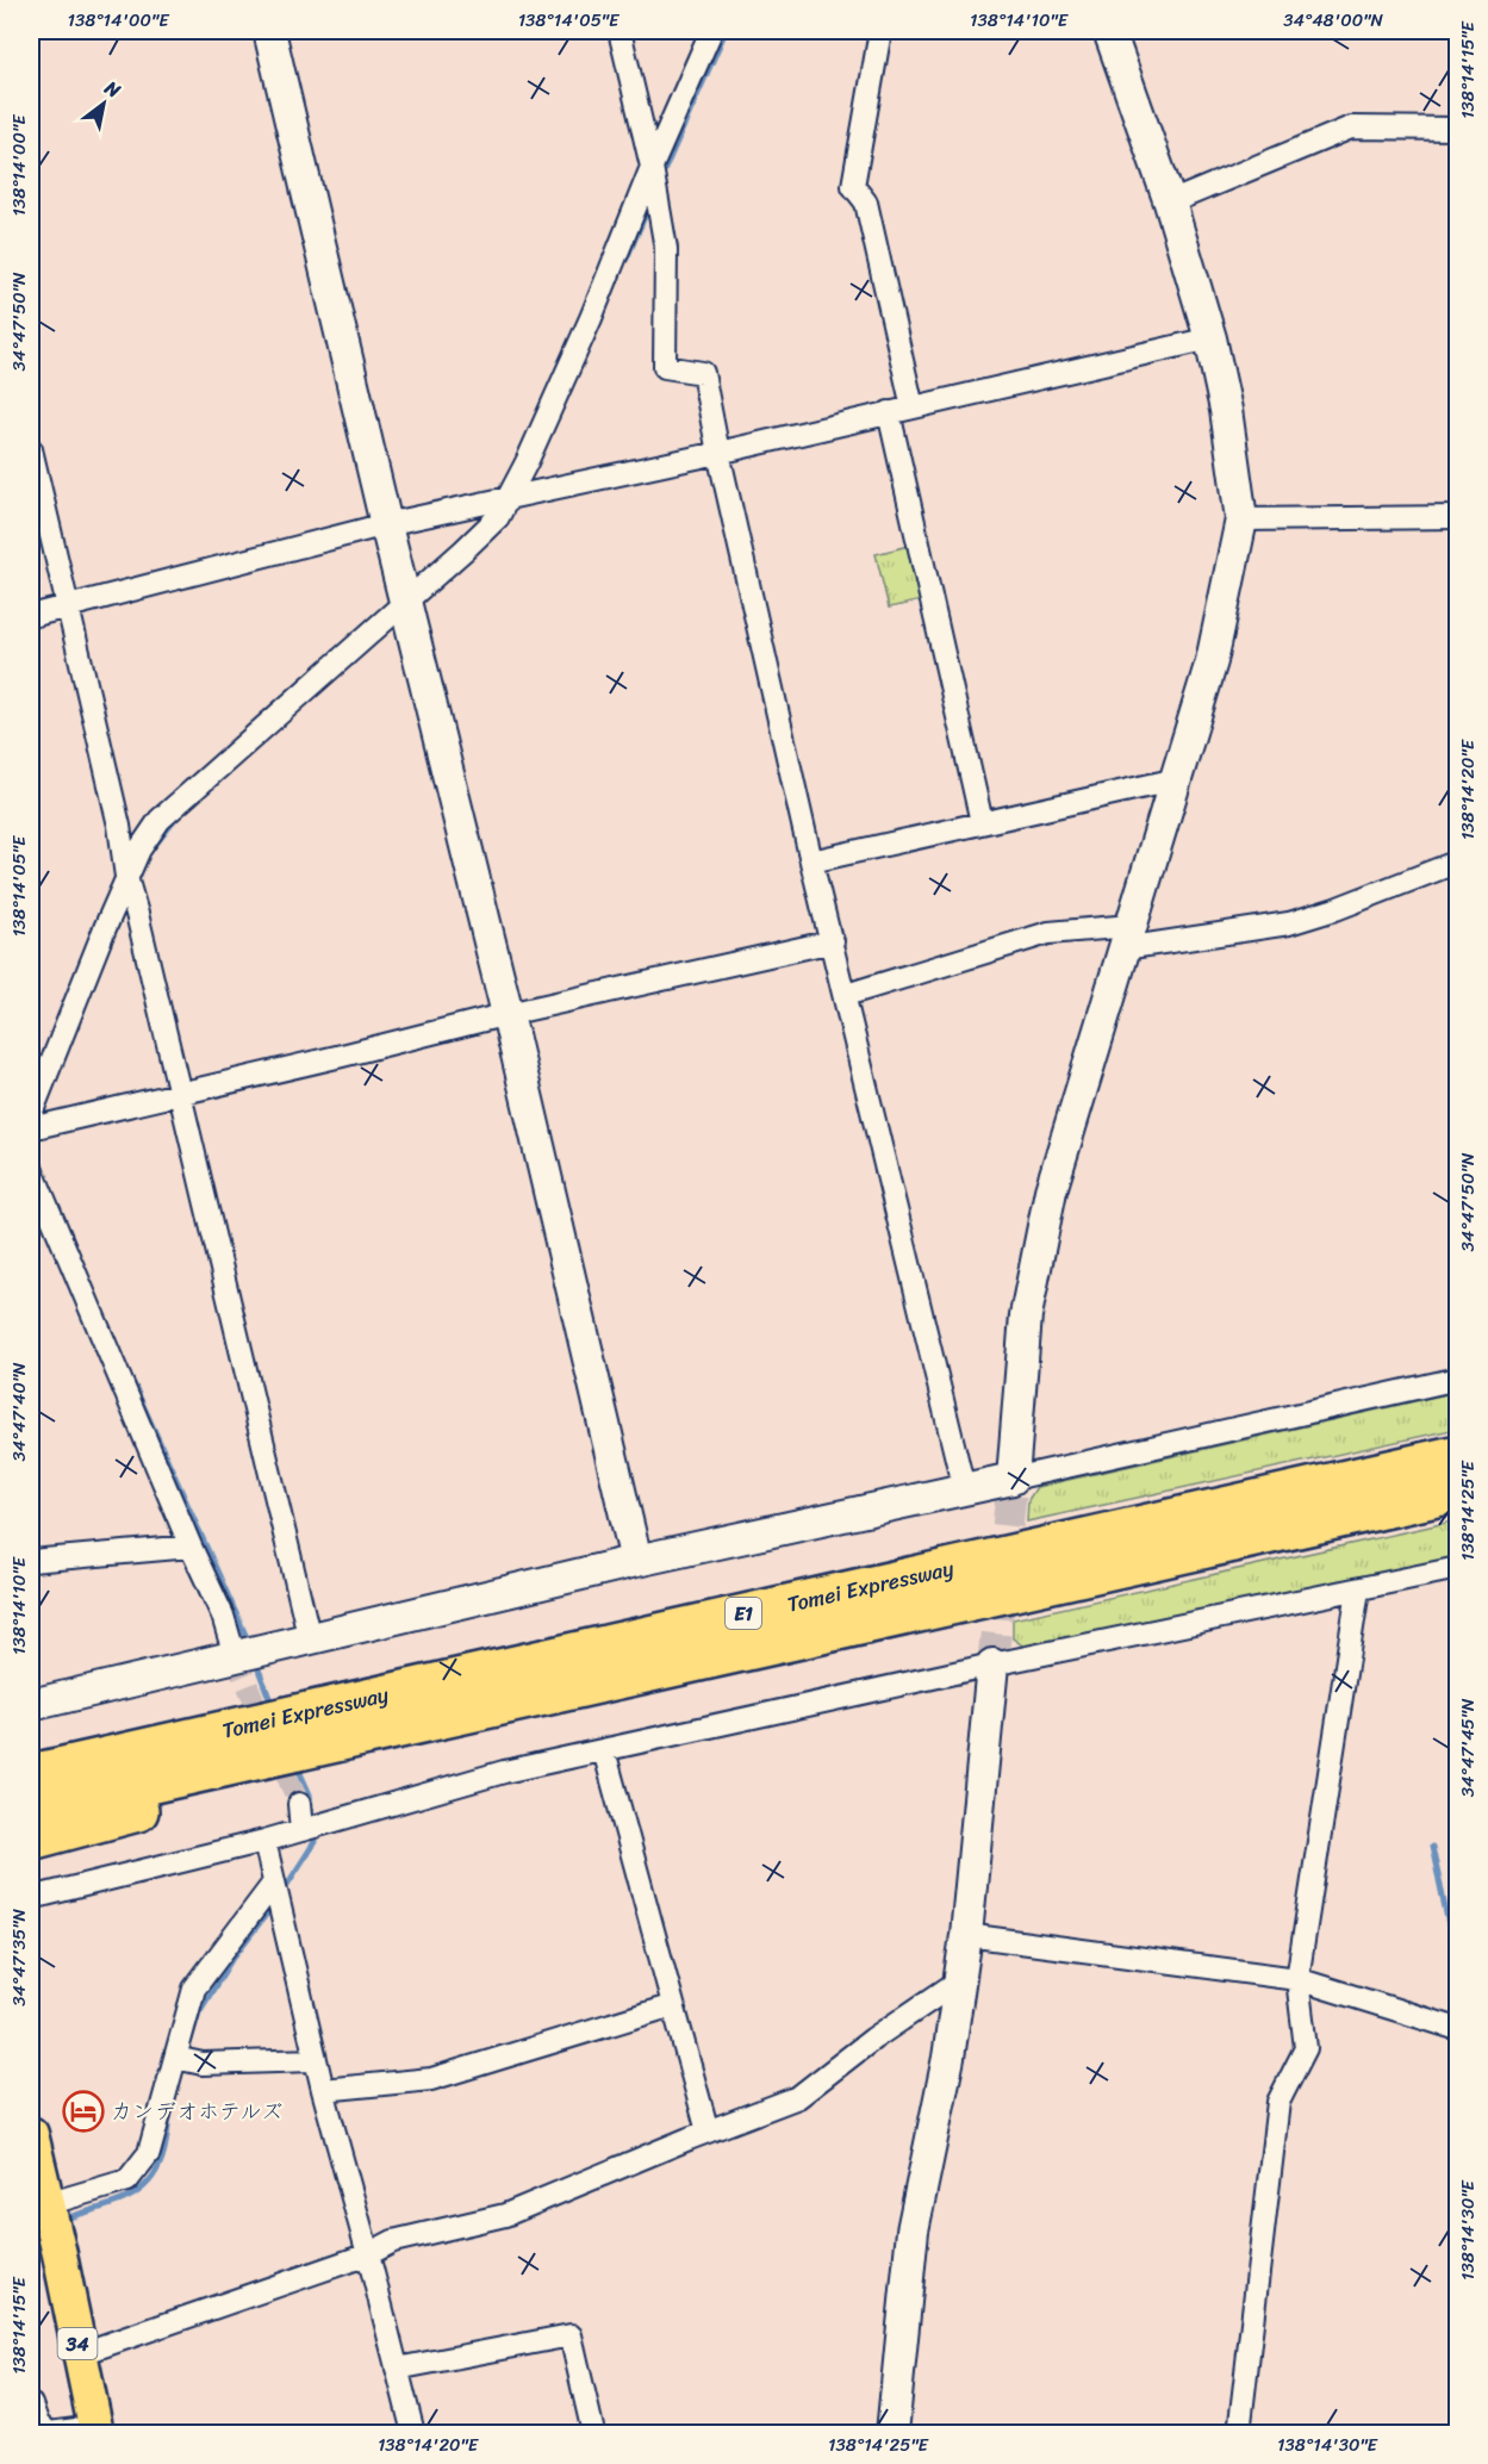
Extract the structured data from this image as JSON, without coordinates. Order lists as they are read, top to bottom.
{
  "streets": {
    "highway": ["Tomei Expressway", "E1"],
    "main road": ["34"]
  },
  "places": {
    "hotel": ["カンデオホテルズ"]
  },
  "north": "top right",
  "coordinates": [
    "138°14'00\"E",
    "138°14'05\"E",
    "138°14'10\"E",
    "34°48'00\"N",
    "138°14'15\"E",
    "34°47'50\"N",
    "138°14'20\"E",
    "34°47'40\"N",
    "138°14'25\"E",
    "34°47'45\"N",
    "34°47'35\"N",
    "138°14'30\"E"
  ]
}
